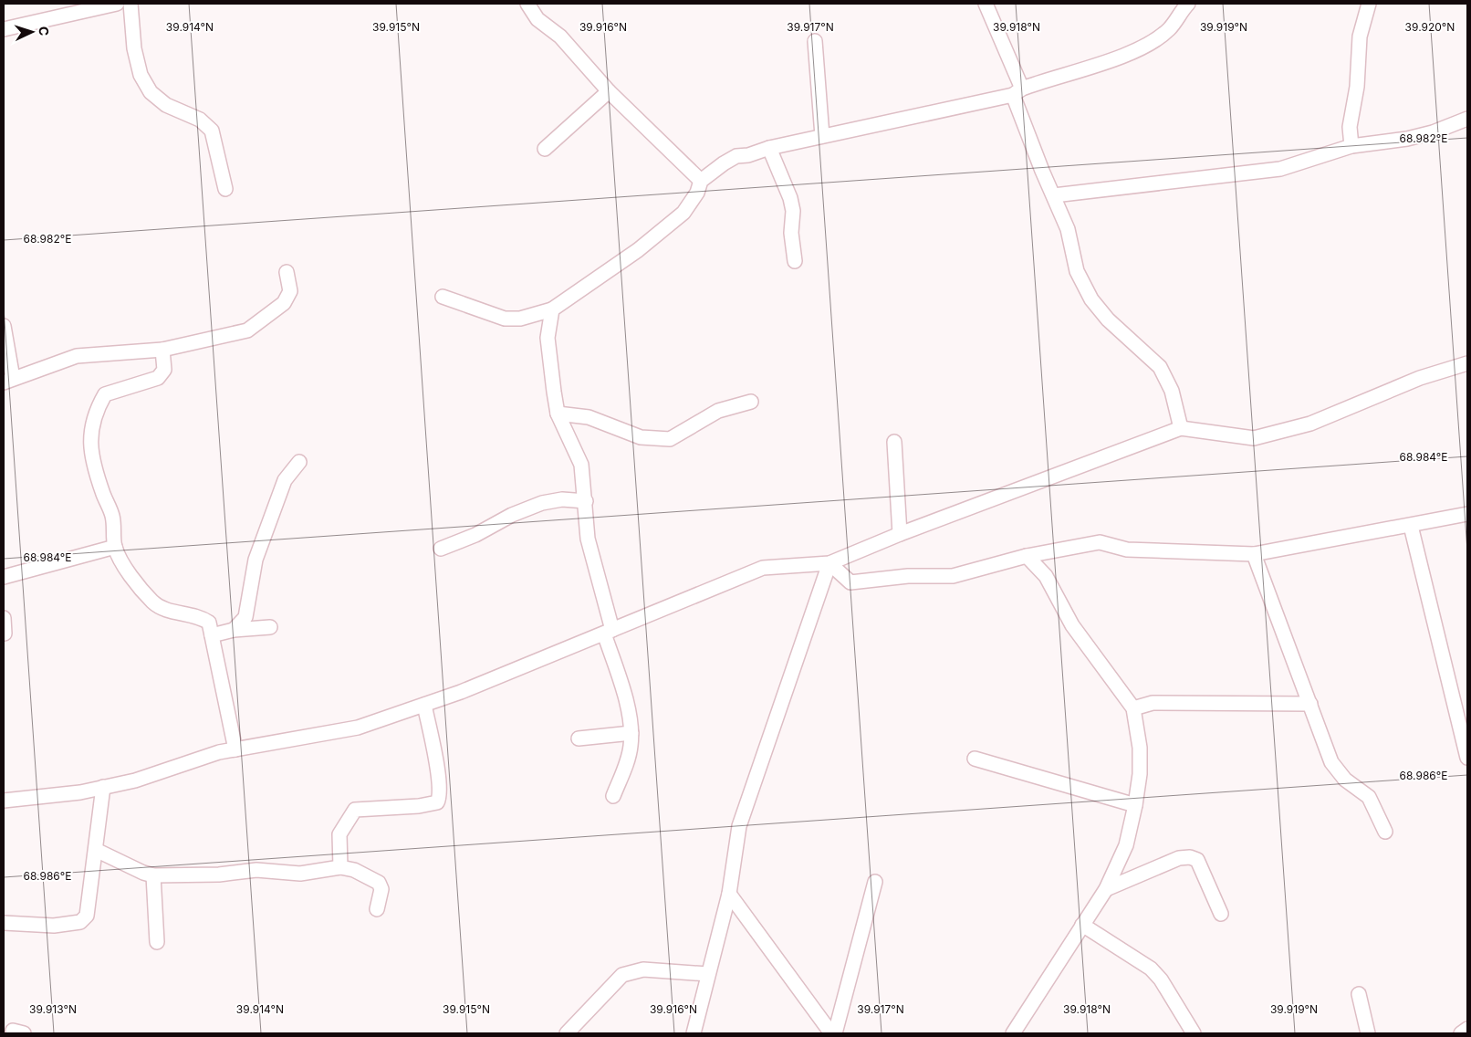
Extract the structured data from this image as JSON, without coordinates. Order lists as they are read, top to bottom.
{
  "north": "right",
  "coordinates": [
    "39.914°N",
    "39.915°N",
    "39.916°N",
    "39.917°N",
    "39.918°N",
    "39.919°N",
    "39.920°N",
    "68.982°E",
    "68.984°E",
    "68.986°E",
    "39.913°N"
  ]
}
